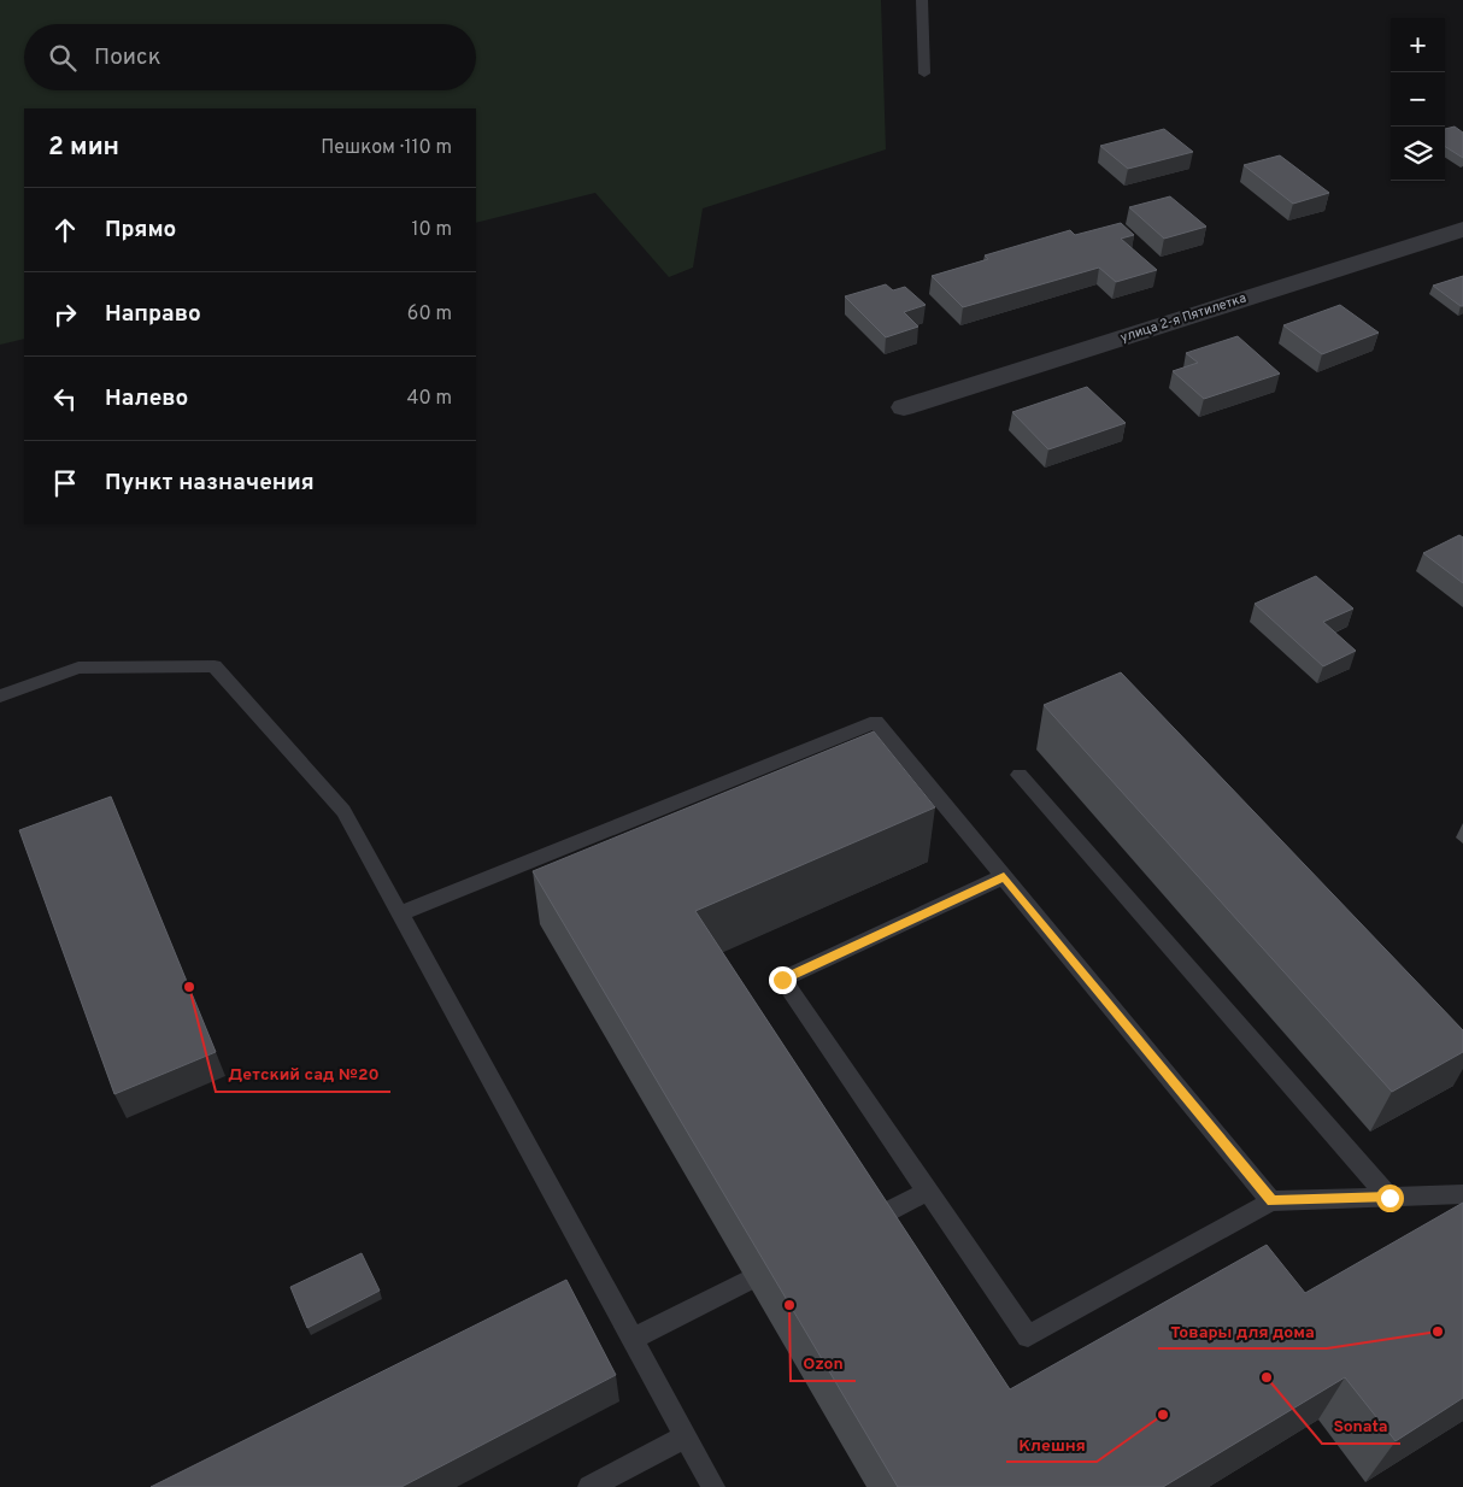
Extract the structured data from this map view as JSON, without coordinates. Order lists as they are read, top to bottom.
{
  "streets": {
    "street": ["улица 2-я Пятилетка"]
  },
  "places": [
    "Детский сад №20",
    "Ozon",
    "Товары для дома",
    "Sonata",
    "Клешня"
  ],
  "page": {
    "map_buttons": ["+", "−"],
    "search": "Поиск",
    "heading": ["2 мин", "Пешком · 110 m"],
    "list": [
      ["Прямо", "10 m"],
      ["Направо", "60 m"],
      ["Налево", "40 m"],
      "Пункт назначения"
    ]
  }
}
